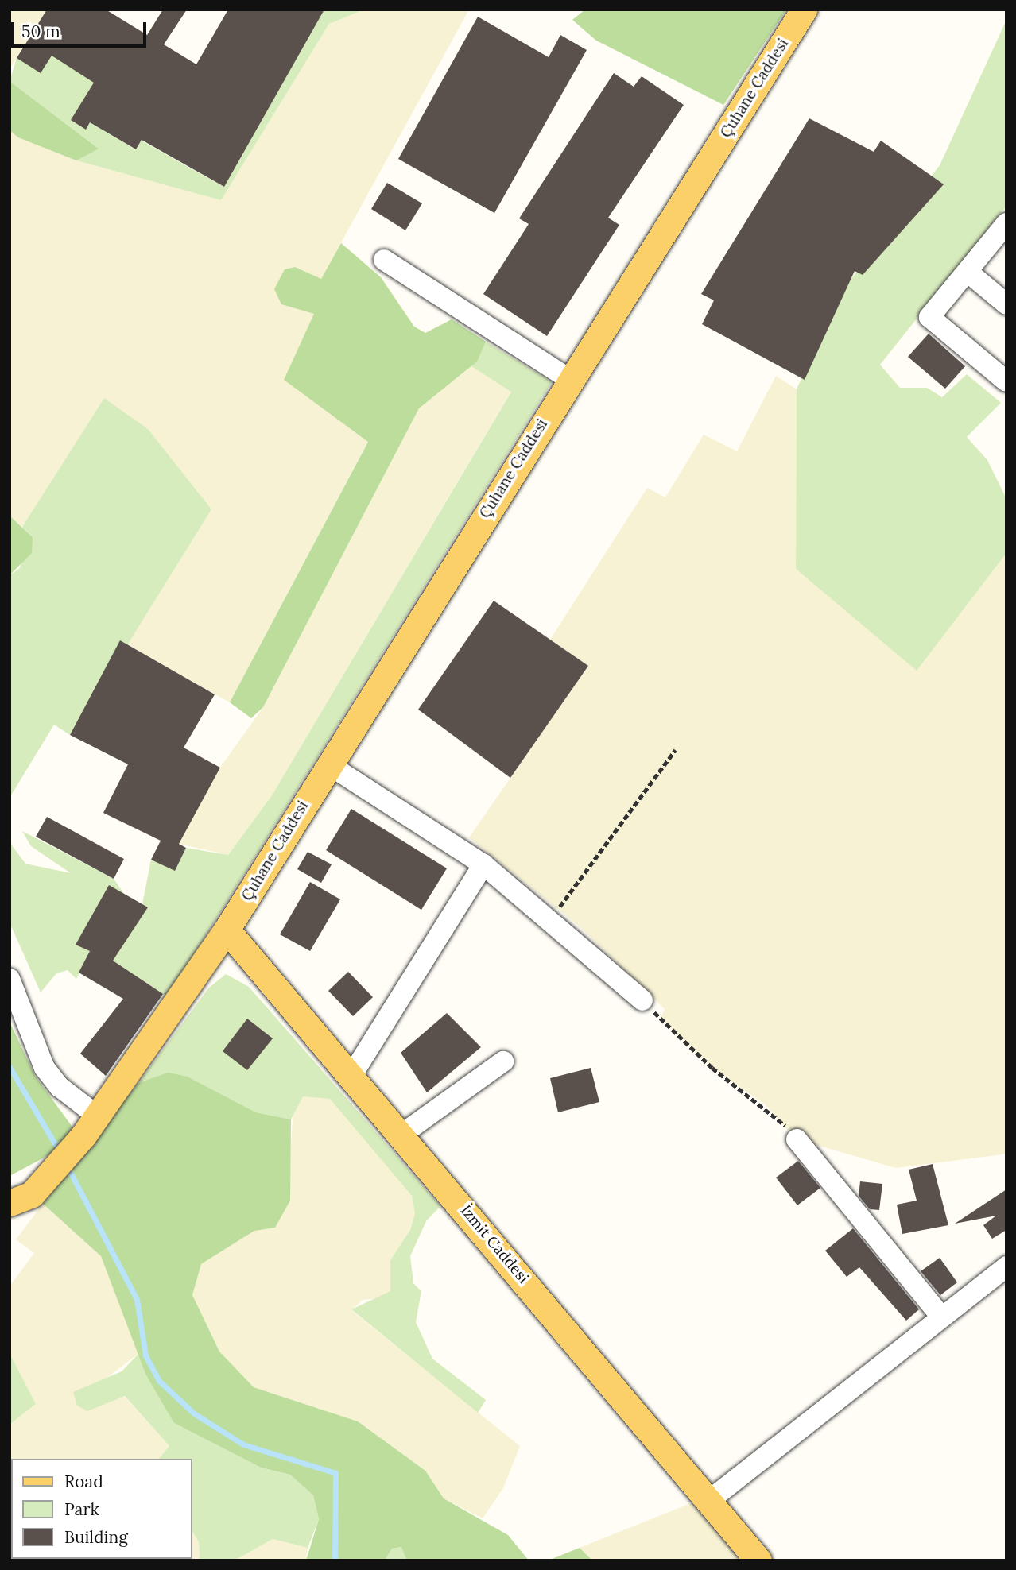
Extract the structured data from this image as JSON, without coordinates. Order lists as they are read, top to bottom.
{
  "streets": {
    "main road": ["Çuhane Caddesi", "İzmit Caddesi"]
  },
  "crossings": [
    ["Çuhane Caddesi", "İzmit Caddesi"]
  ],
  "legend": ["Road", "Park", "Building"],
  "scale_bar": "50 m"
}
